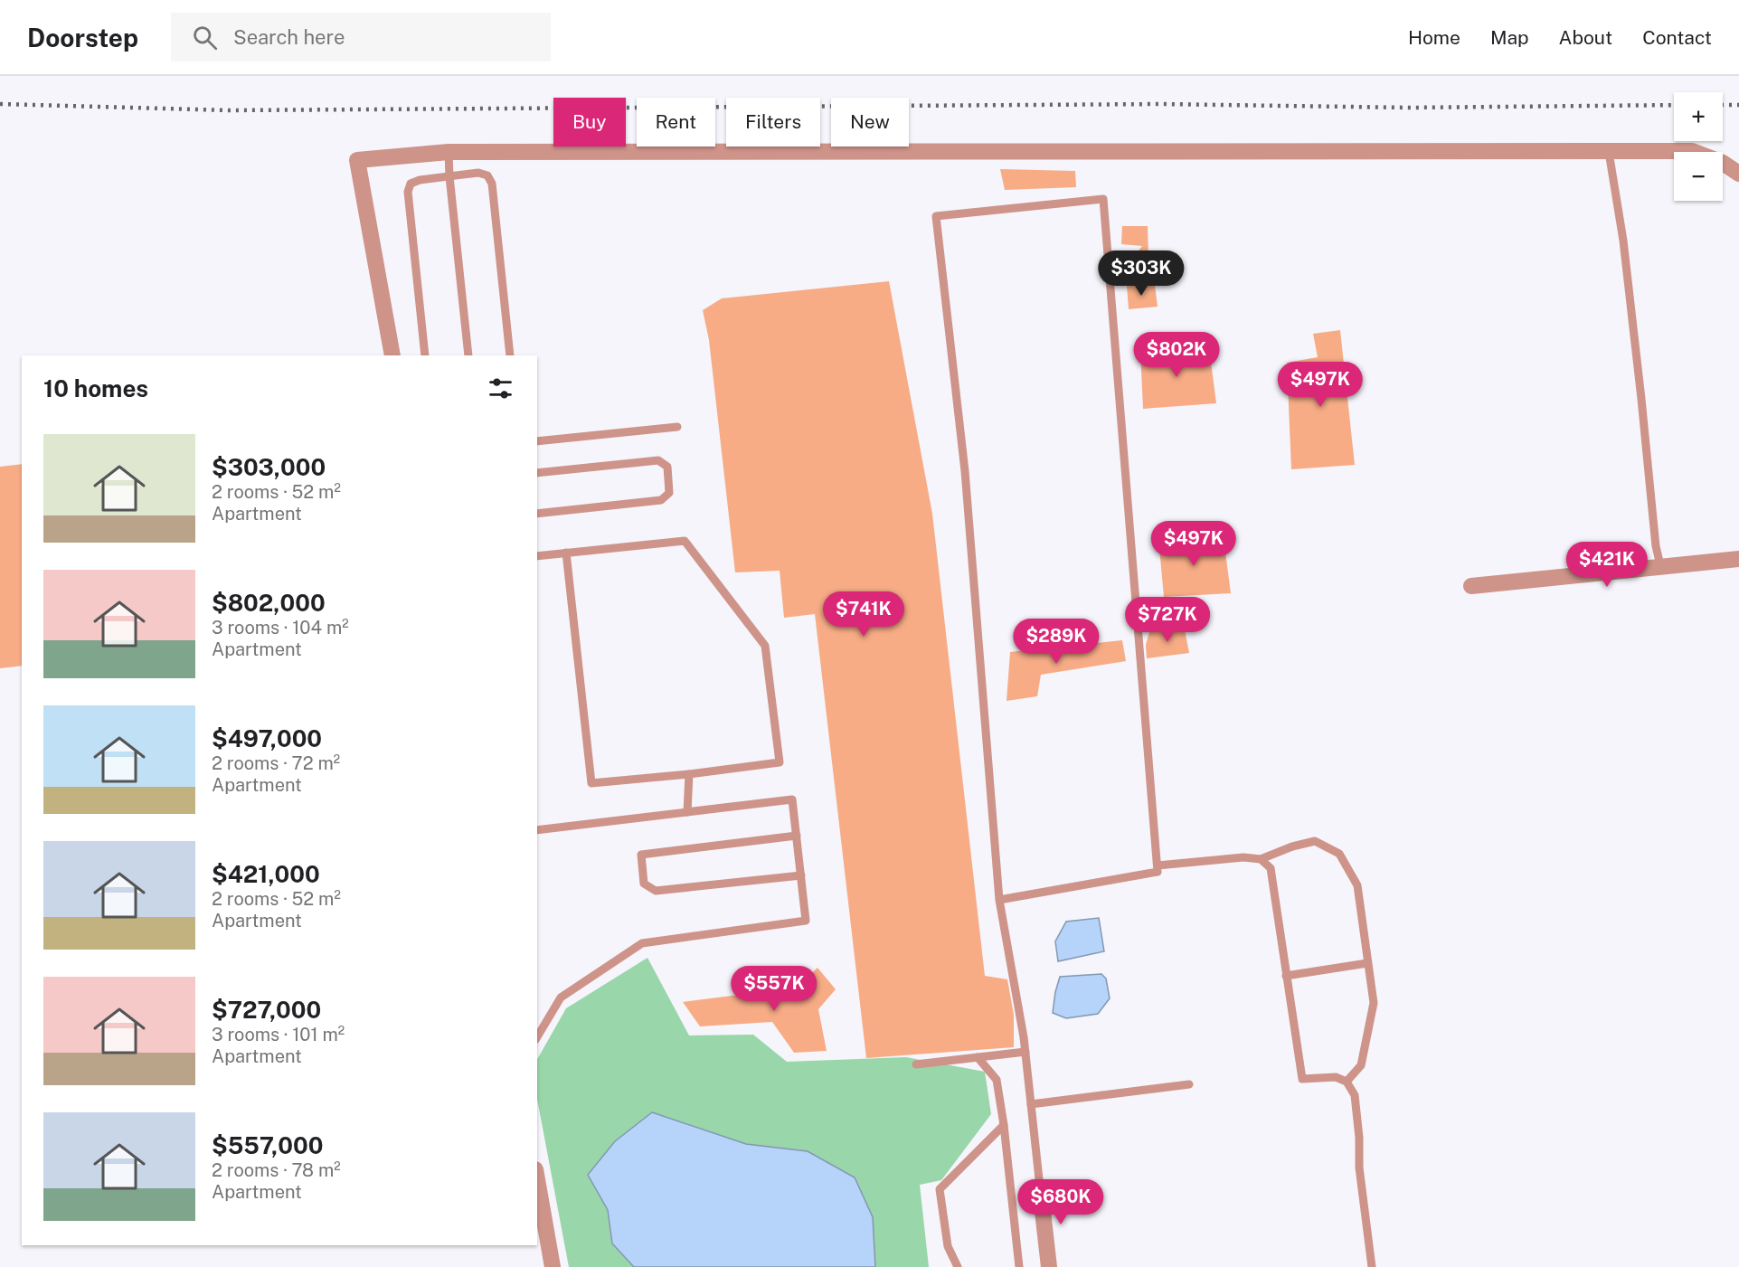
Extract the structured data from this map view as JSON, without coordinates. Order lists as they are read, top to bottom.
{
  "page": {
    "header": "Doorstep",
    "search": "Search here",
    "nav": [
      "Home",
      "Map",
      "About",
      "Contact"
    ],
    "map_buttons": ["+", "−"],
    "chip": [
      "Buy",
      "Rent",
      "Filters",
      "New"
    ],
    "price": [
      "$303K",
      "$802K",
      "$497K",
      "$497K",
      "$421K",
      "$741K",
      "$727K",
      "$289K",
      "$557K",
      "$680K"
    ],
    "heading": "10 homes",
    "list": [
      {
        "name": "$303,000",
        "note": "2 rooms · 52 m² · Apartment"
      },
      {
        "name": "$802,000",
        "note": "3 rooms · 104 m² · Apartment"
      },
      {
        "name": "$497,000",
        "note": "2 rooms · 72 m² · Apartment"
      },
      {
        "name": "$421,000",
        "note": "2 rooms · 52 m² · Apartment"
      },
      {
        "name": "$727,000",
        "note": "3 rooms · 101 m² · Apartment"
      },
      {
        "name": "$557,000",
        "note": "2 rooms · 78 m² · Apartment"
      }
    ]
  }
}
